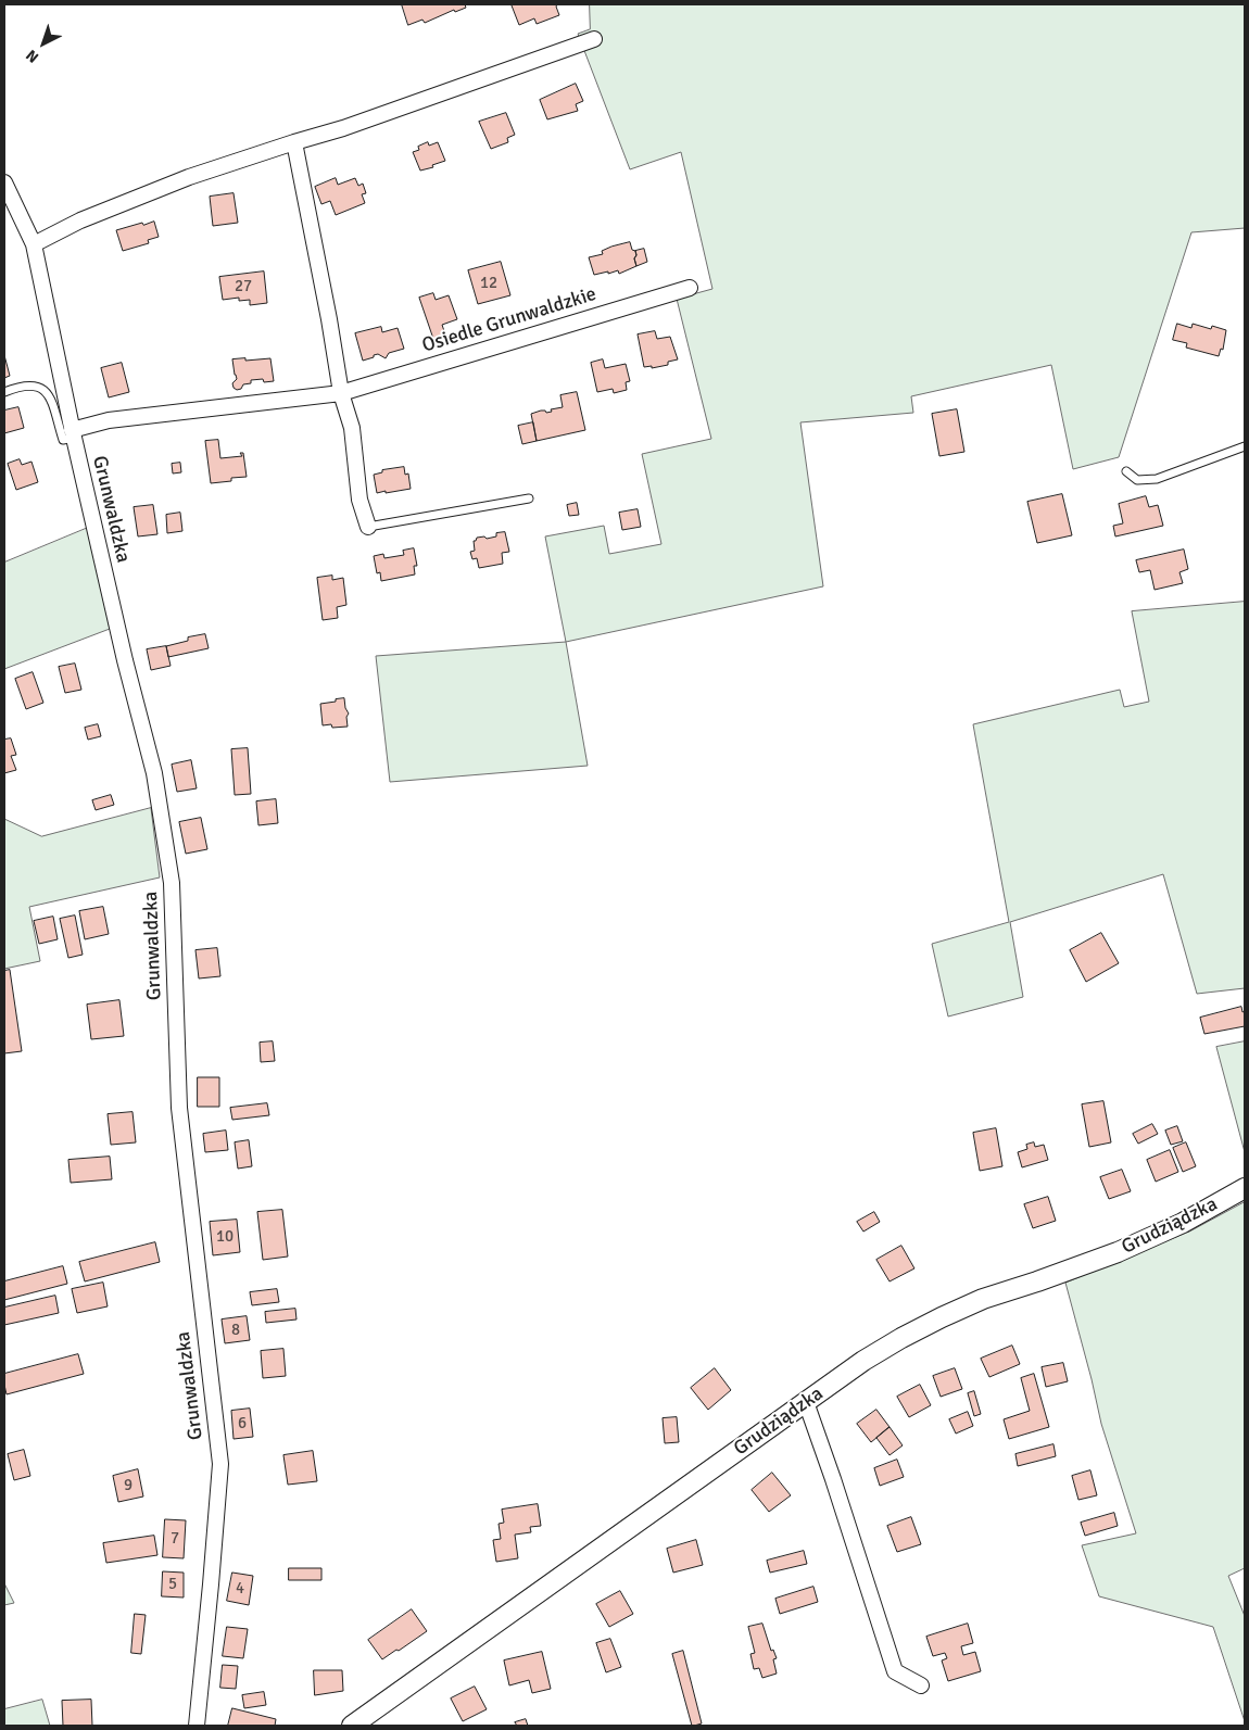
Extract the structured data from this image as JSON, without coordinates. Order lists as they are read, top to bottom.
{
  "streets": {
    "street": ["Osiedle Grunwaldzkie", "Grunwaldzka", "Grudziądzka"]
  },
  "crossings": [
    ["Osiedle Grunwaldzkie", "Grunwaldzka"]
  ],
  "house_numbers": [
    "12",
    "27",
    "10",
    "8",
    "6",
    "9",
    "7",
    "5",
    "4"
  ],
  "north": "bottom left"
}
